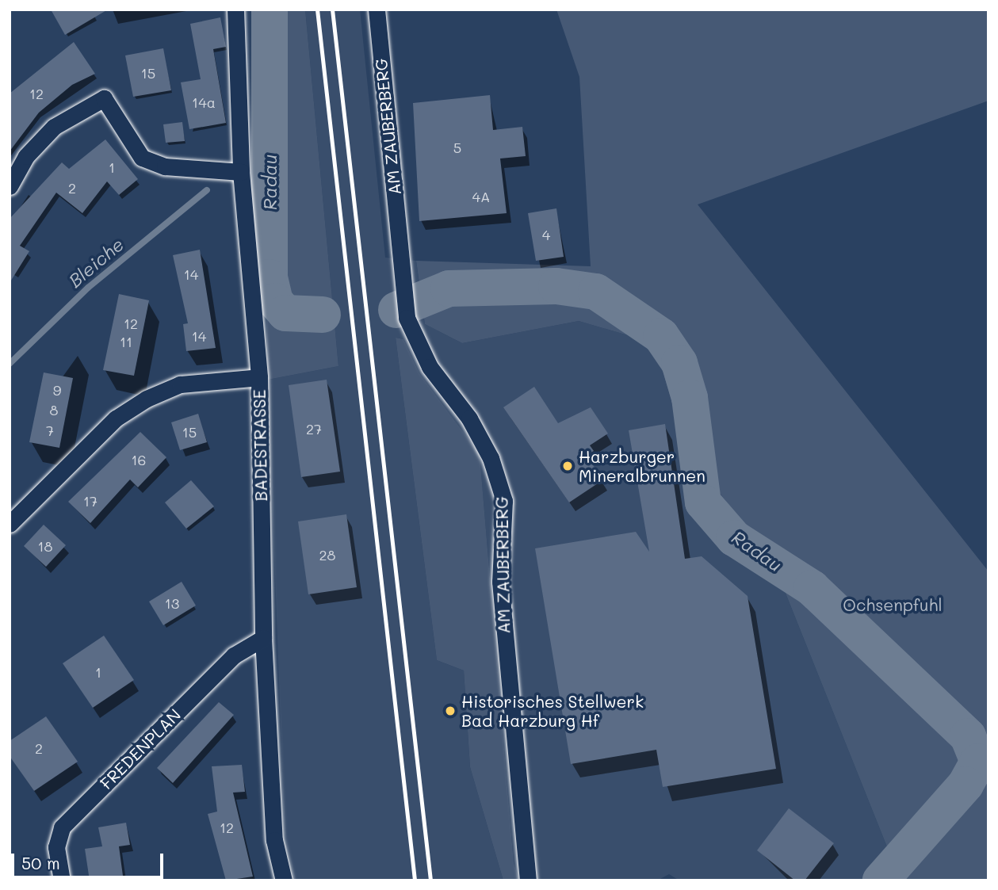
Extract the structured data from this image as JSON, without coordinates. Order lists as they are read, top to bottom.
{
  "streets": {
    "street": ["AM ZAUBERBERG", "BADESTRASSE", "FREDENPLAN"]
  },
  "crossings": [
    ["BADESTRASSE", "FREDENPLAN"]
  ],
  "water": ["Radau", "Bleiche"],
  "parks": ["Ochsenpfuhl"],
  "places": ["Harzburger Mineralbrunnen", "Historisches Stellwerk Bad Harzburg Hf"],
  "house_numbers": [
    "15",
    "12",
    "14a",
    "5",
    "1",
    "2",
    "4A",
    "4",
    "14",
    "12",
    "14",
    "11",
    "9",
    "8",
    "27",
    "7",
    "15",
    "16",
    "17",
    "18",
    "28",
    "13",
    "1",
    "2",
    "12"
  ],
  "scale_bar": "50 m"
}
